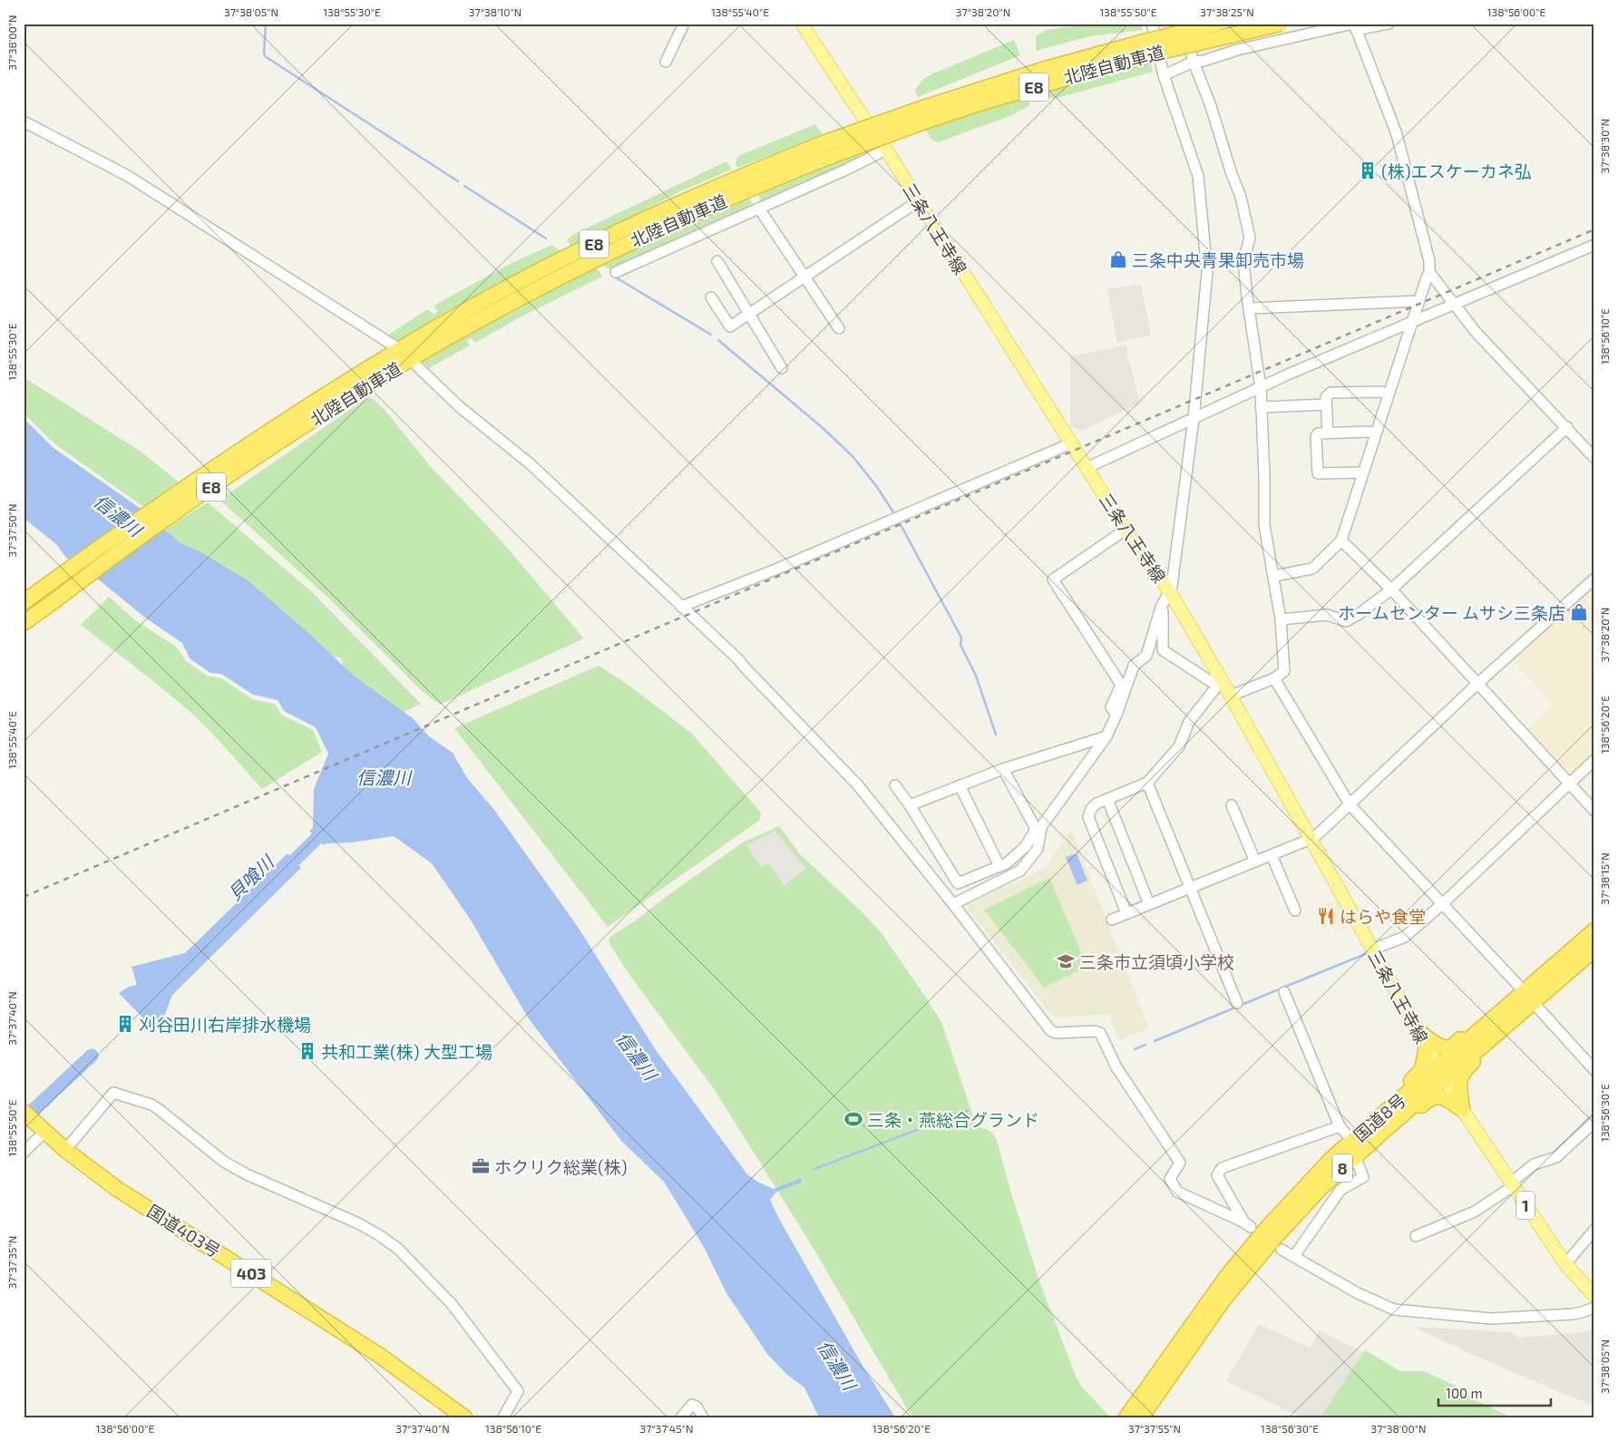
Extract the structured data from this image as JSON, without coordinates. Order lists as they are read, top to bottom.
{
  "streets": {
    "highway": [
      "北陸自動車道",
      "E8",
      "国道8号",
      "8",
      "国道403号",
      "403"
    ],
    "main road": ["三条八王寺線", "1"]
  },
  "crossings": [
    ["三条八王寺線", "国道8号"],
    ["三条八王寺線", "1"],
    ["国道8号", "1"]
  ],
  "water": ["信濃川", "貝喰川"],
  "places": {
    "building": ["(株)エスケーカネ弘", "刈谷田川右岸排水機場", "共和工業(株) 大型工場"],
    "shop": ["三条中央青果卸売市場", "ホームセンター ムサシ三条店"],
    "restaurant": ["はらや食堂"],
    "school or university": ["三条市立須頃小学校"],
    "sports": ["三条・燕総合グランド"],
    "office": ["ホクリク総業(株)"]
  },
  "scale_bar": "100 m",
  "coordinates": [
    "37°38'05\"N",
    "138°55'30\"E",
    "37°38'10\"N",
    "138°55'40\"E",
    "37°38'20\"N",
    "138°55'50\"E",
    "37°38'25\"N",
    "138°56'00\"E",
    "37°38'00\"N",
    "37°38'30\"N",
    "138°56'10\"E",
    "37°37'50\"N",
    "138°56'20\"E",
    "37°38'15\"N",
    "37°37'40\"N",
    "138°56'30\"E",
    "37°37'35\"N",
    "37°37'45\"N",
    "37°37'55\"N"
  ]
}
